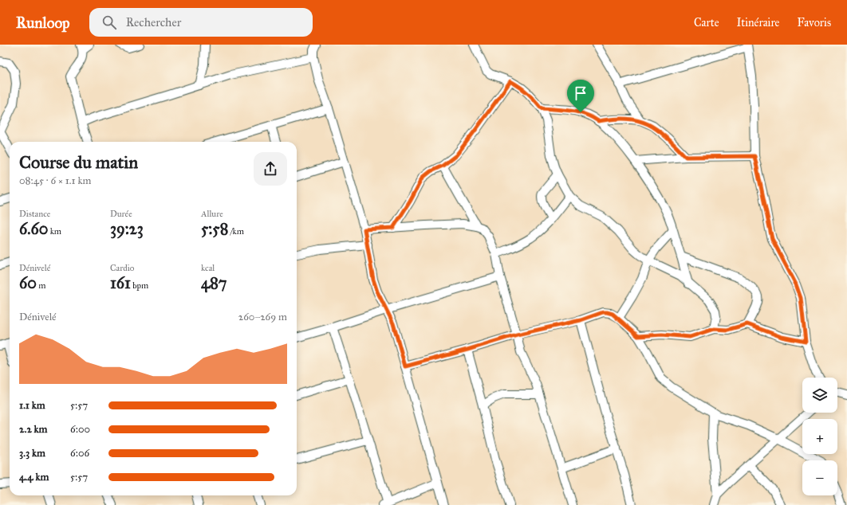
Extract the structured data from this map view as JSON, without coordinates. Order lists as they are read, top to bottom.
{
  "page": {
    "header": "Runloop",
    "search": "Rechercher",
    "nav": ["Carte", "Itinéraire", "Favoris"],
    "heading": ["Course du matin", "08:45 · 6 × 1.1 km"],
    "stats": [
      ["Distance", "6.60 km"],
      ["Durée", "39:23"],
      ["Allure", "5:58 /km"],
      ["Dénivelé", "60 m"],
      ["Cardio", "161 bpm"],
      ["kcal", "487"]
    ],
    "chart": ["Dénivelé", "260–269 m"],
    "map_buttons": ["+", "−"],
    "list": [
      {
        "name": "1.1 km",
        "note": "5:57"
      },
      {
        "name": "2.2 km",
        "note": "6:00"
      },
      {
        "name": "3.3 km",
        "note": "6:06"
      },
      {
        "name": "4.4 km",
        "note": "5:57"
      }
    ]
  }
}
